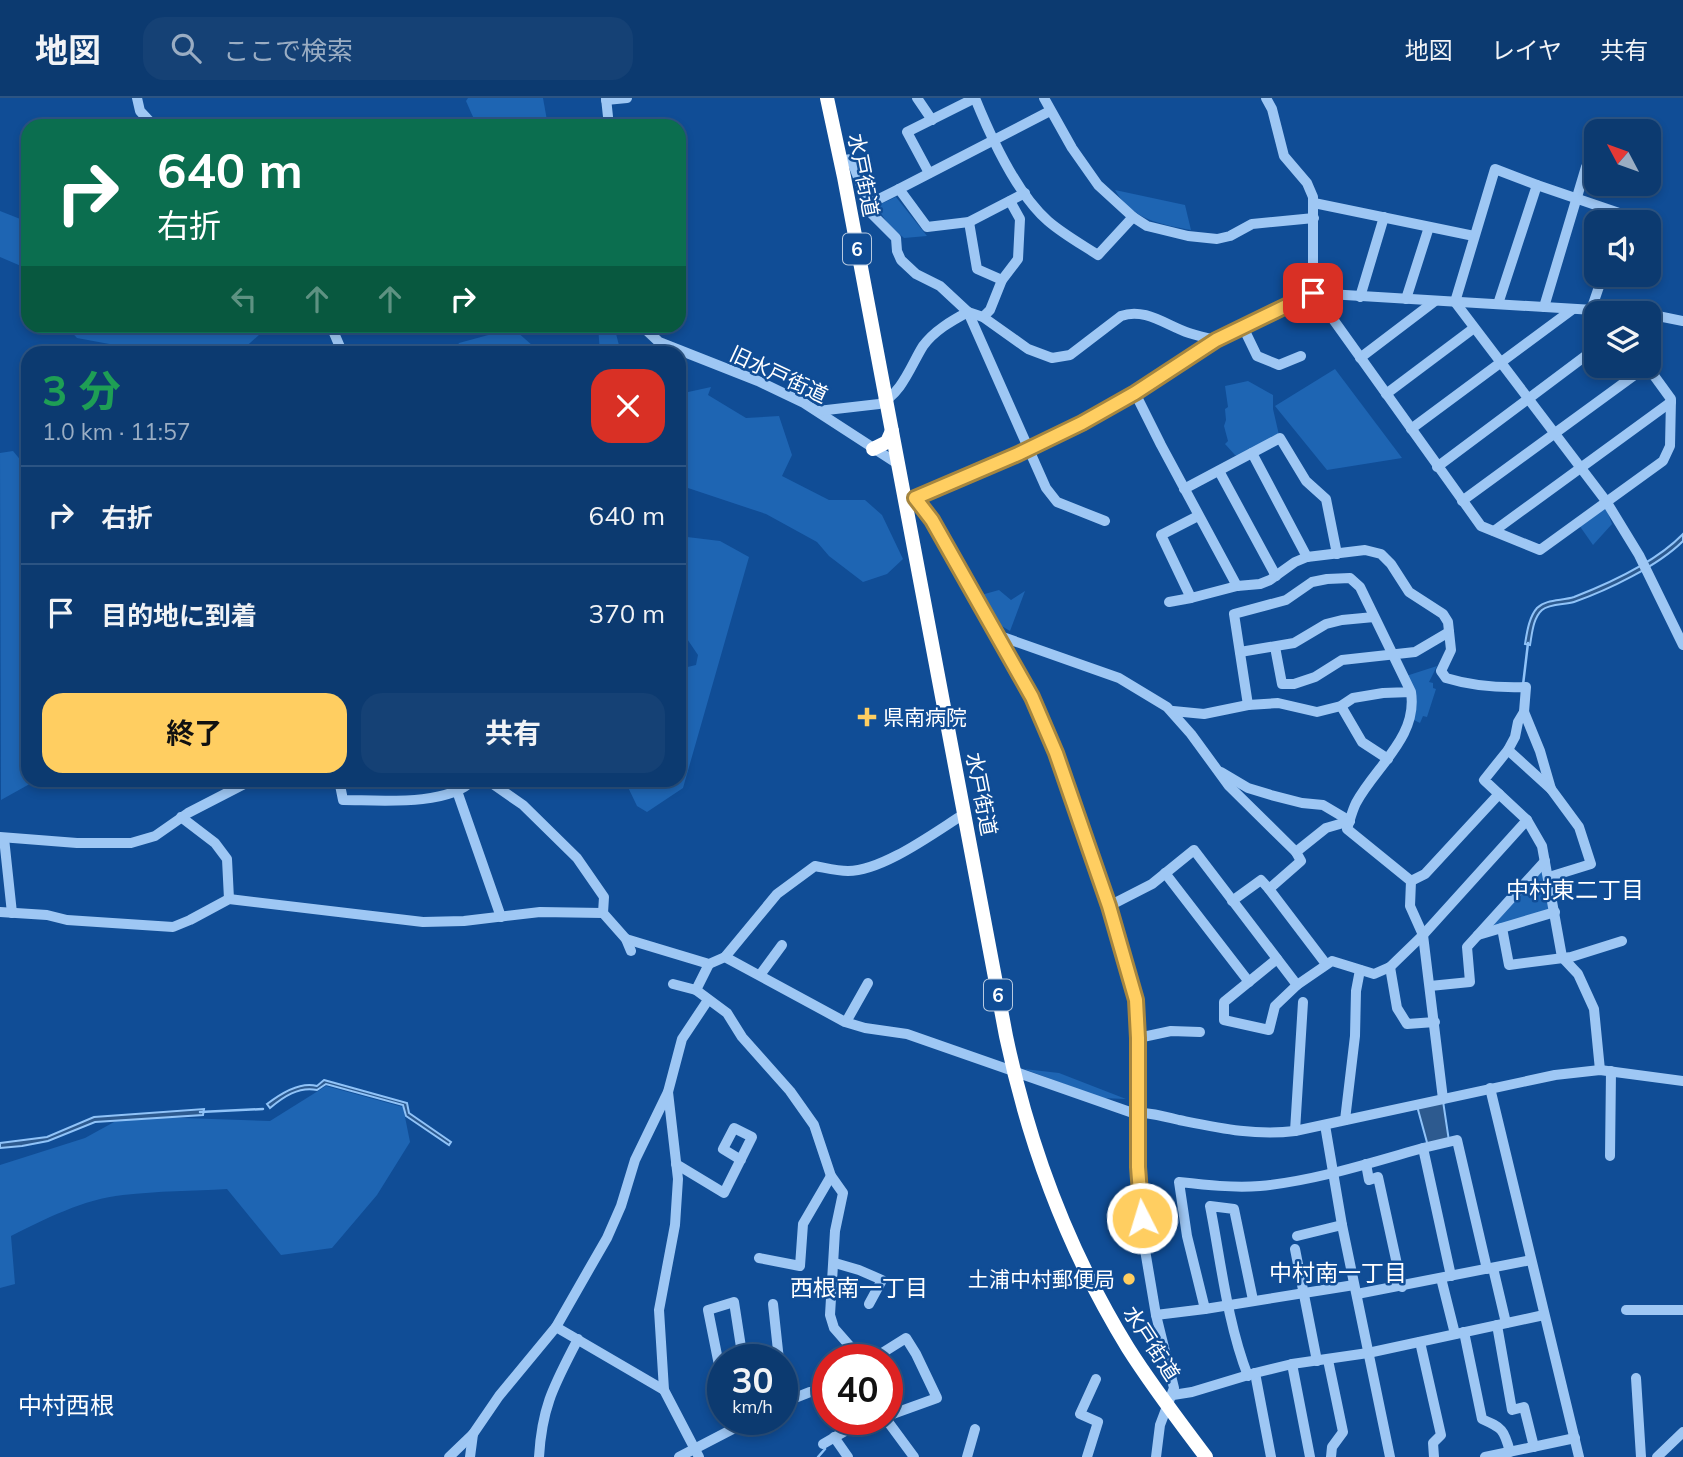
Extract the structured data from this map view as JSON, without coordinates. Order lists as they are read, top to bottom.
{
  "streets": {
    "highway": ["水戸街道", "6"],
    "street": ["旧水戸街道"]
  },
  "crossings": [
    ["水戸街道", "旧水戸街道"]
  ],
  "districts": [
    "中村東二丁目",
    "中村南一丁目",
    "西根南一丁目",
    "中村西根"
  ],
  "places": {
    "health": ["県南病院"],
    "other": ["土浦中村郵便局"]
  },
  "north": "top left",
  "page": {
    "header": "地図",
    "search": "ここで検索",
    "nav": ["地図", "レイヤ", "共有"],
    "turn": ["640 m", "右折"],
    "heading": ["3 分", "1.0 km · 11:57"],
    "list": [
      {
        "name": "右折",
        "value": "640 m"
      },
      {
        "name": "目的地に到着",
        "value": "370 m"
      }
    ],
    "buttons": ["終了", "共有"],
    "speed": "30 km/h",
    "limit": "40"
  }
}
